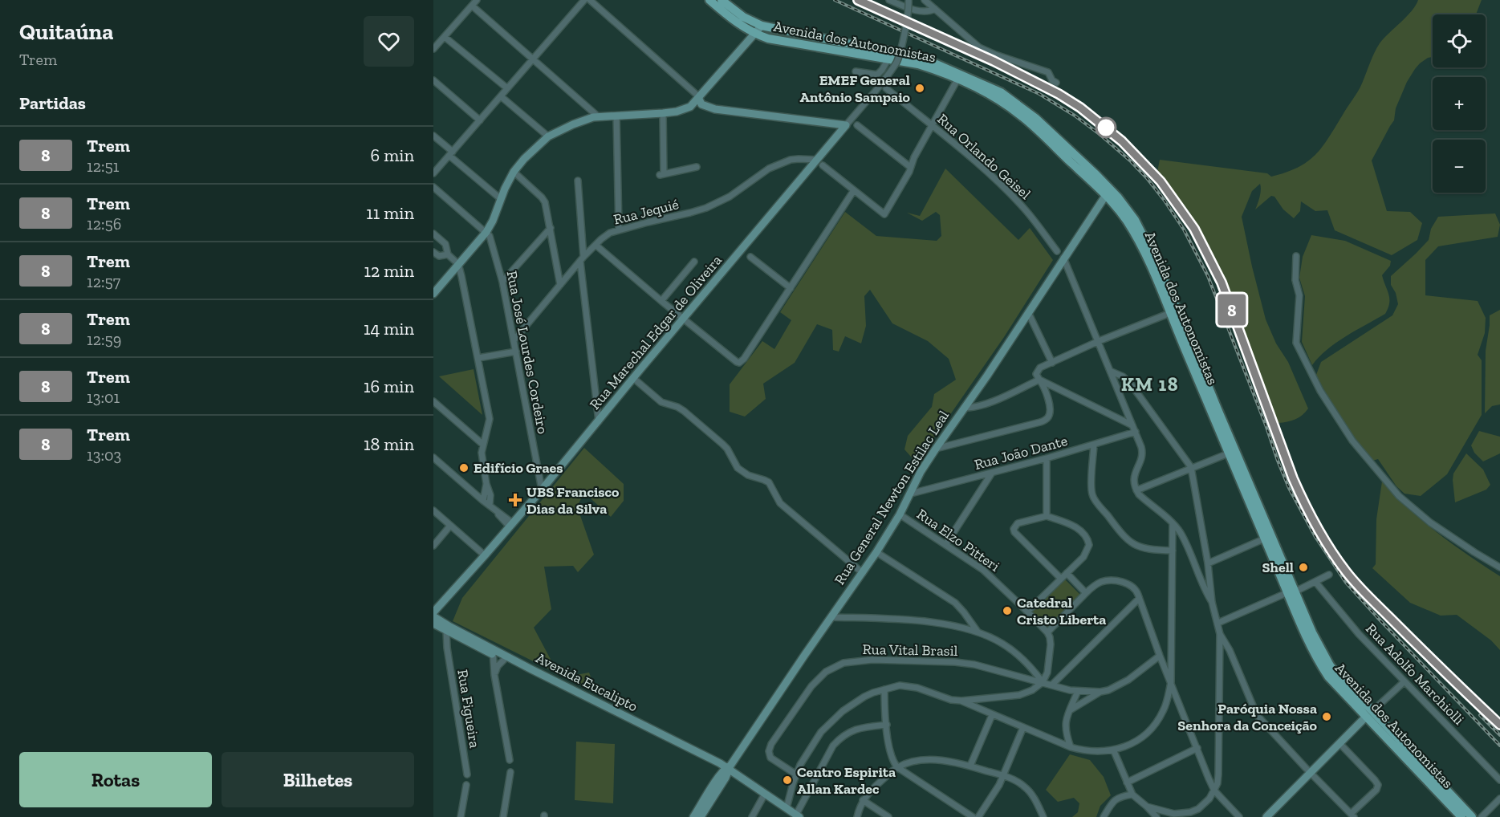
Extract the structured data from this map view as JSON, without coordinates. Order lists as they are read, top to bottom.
{
  "streets": {
    "main road": [
      "Avenida dos Autonomistas",
      "Rua Marechal Edgar de Oliveira",
      "Rua General Newton Estilac Leal",
      "Avenida Eucalipto"
    ],
    "street": [
      "Rua Orlando Geisel",
      "Rua Jequié",
      "Rua José Lourdes Cordeiro",
      "Rua João Dante",
      "Rua Elzo Pitteri",
      "Rua Vital Brasil",
      "Rua Adolfo Marchiolli",
      "Rua Figueira"
    ]
  },
  "crossings": [
    ["Avenida dos Autonomistas", "Rua General Newton Estilac Leal"],
    ["Rua Jequié", "Rua Marechal Edgar de Oliveira"],
    ["Rua Jequié", "Rua José Lourdes Cordeiro"],
    ["Rua Marechal Edgar de Oliveira", "Rua José Lourdes Cordeiro"],
    ["Rua Marechal Edgar de Oliveira", "Avenida Eucalipto"],
    ["Rua João Dante", "Rua General Newton Estilac Leal"],
    ["Rua General Newton Estilac Leal", "Rua Elzo Pitteri"],
    ["Rua General Newton Estilac Leal", "Avenida Eucalipto"],
    ["Avenida Eucalipto", "Rua Figueira"]
  ],
  "districts": ["KM 18"],
  "places": {
    "other": [
      "EMEF General Antônio Sampaio",
      "Edifício Graes",
      "Shell",
      "Catedral Cristo Liberta",
      "Paróquia Nossa Senhora da Conceição",
      "Centro Espirita Allan Kardec"
    ],
    "health": ["UBS Francisco Dias da Silva"]
  },
  "page": {
    "heading": [
      ["Quitaúna", "Trem"],
      "Partidas"
    ],
    "on_map": "8",
    "map_buttons": ["+", "−"],
    "list": [
      {
        "mark": "8",
        "name": "Trem",
        "note": "12:51",
        "value": "6 min"
      },
      {
        "mark": "8",
        "name": "Trem",
        "note": "12:56",
        "value": "11 min"
      },
      {
        "mark": "8",
        "name": "Trem",
        "note": "12:57",
        "value": "12 min"
      },
      {
        "mark": "8",
        "name": "Trem",
        "note": "12:59",
        "value": "14 min"
      },
      {
        "mark": "8",
        "name": "Trem",
        "note": "13:01",
        "value": "16 min"
      },
      {
        "mark": "8",
        "name": "Trem",
        "note": "13:03",
        "value": "18 min"
      }
    ],
    "buttons": ["Rotas", "Bilhetes"]
  }
}
